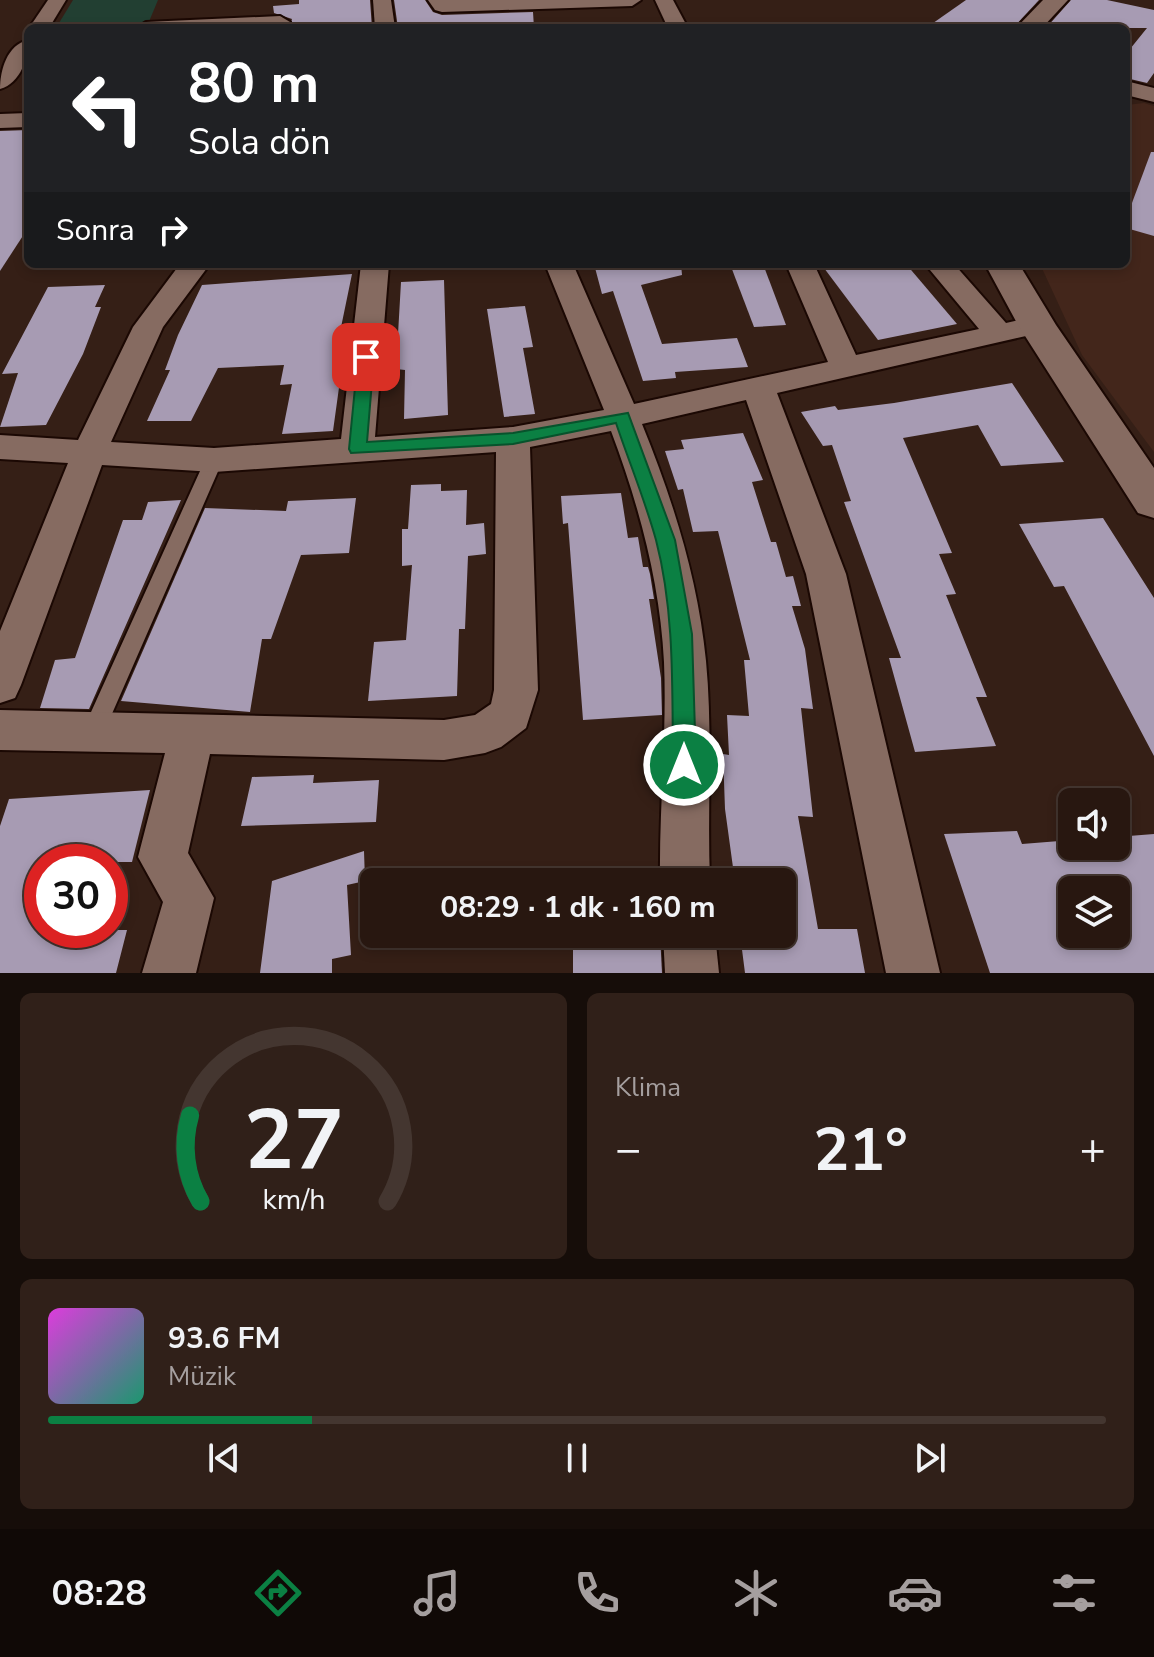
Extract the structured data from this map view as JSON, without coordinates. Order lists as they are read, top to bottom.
{
  "page": {
    "turn": ["80 m", "Sola dön"],
    "then": "Sonra",
    "limit": "30",
    "trip": "08:29 · 1 dk · 160 m",
    "tile": "Klima",
    "heat": ["−", "21°", "+"],
    "song": ["93.6 FM", "Müzik"],
    "tabs": "08:28",
    "gauge": ["27", "km/h"]
  }
}
